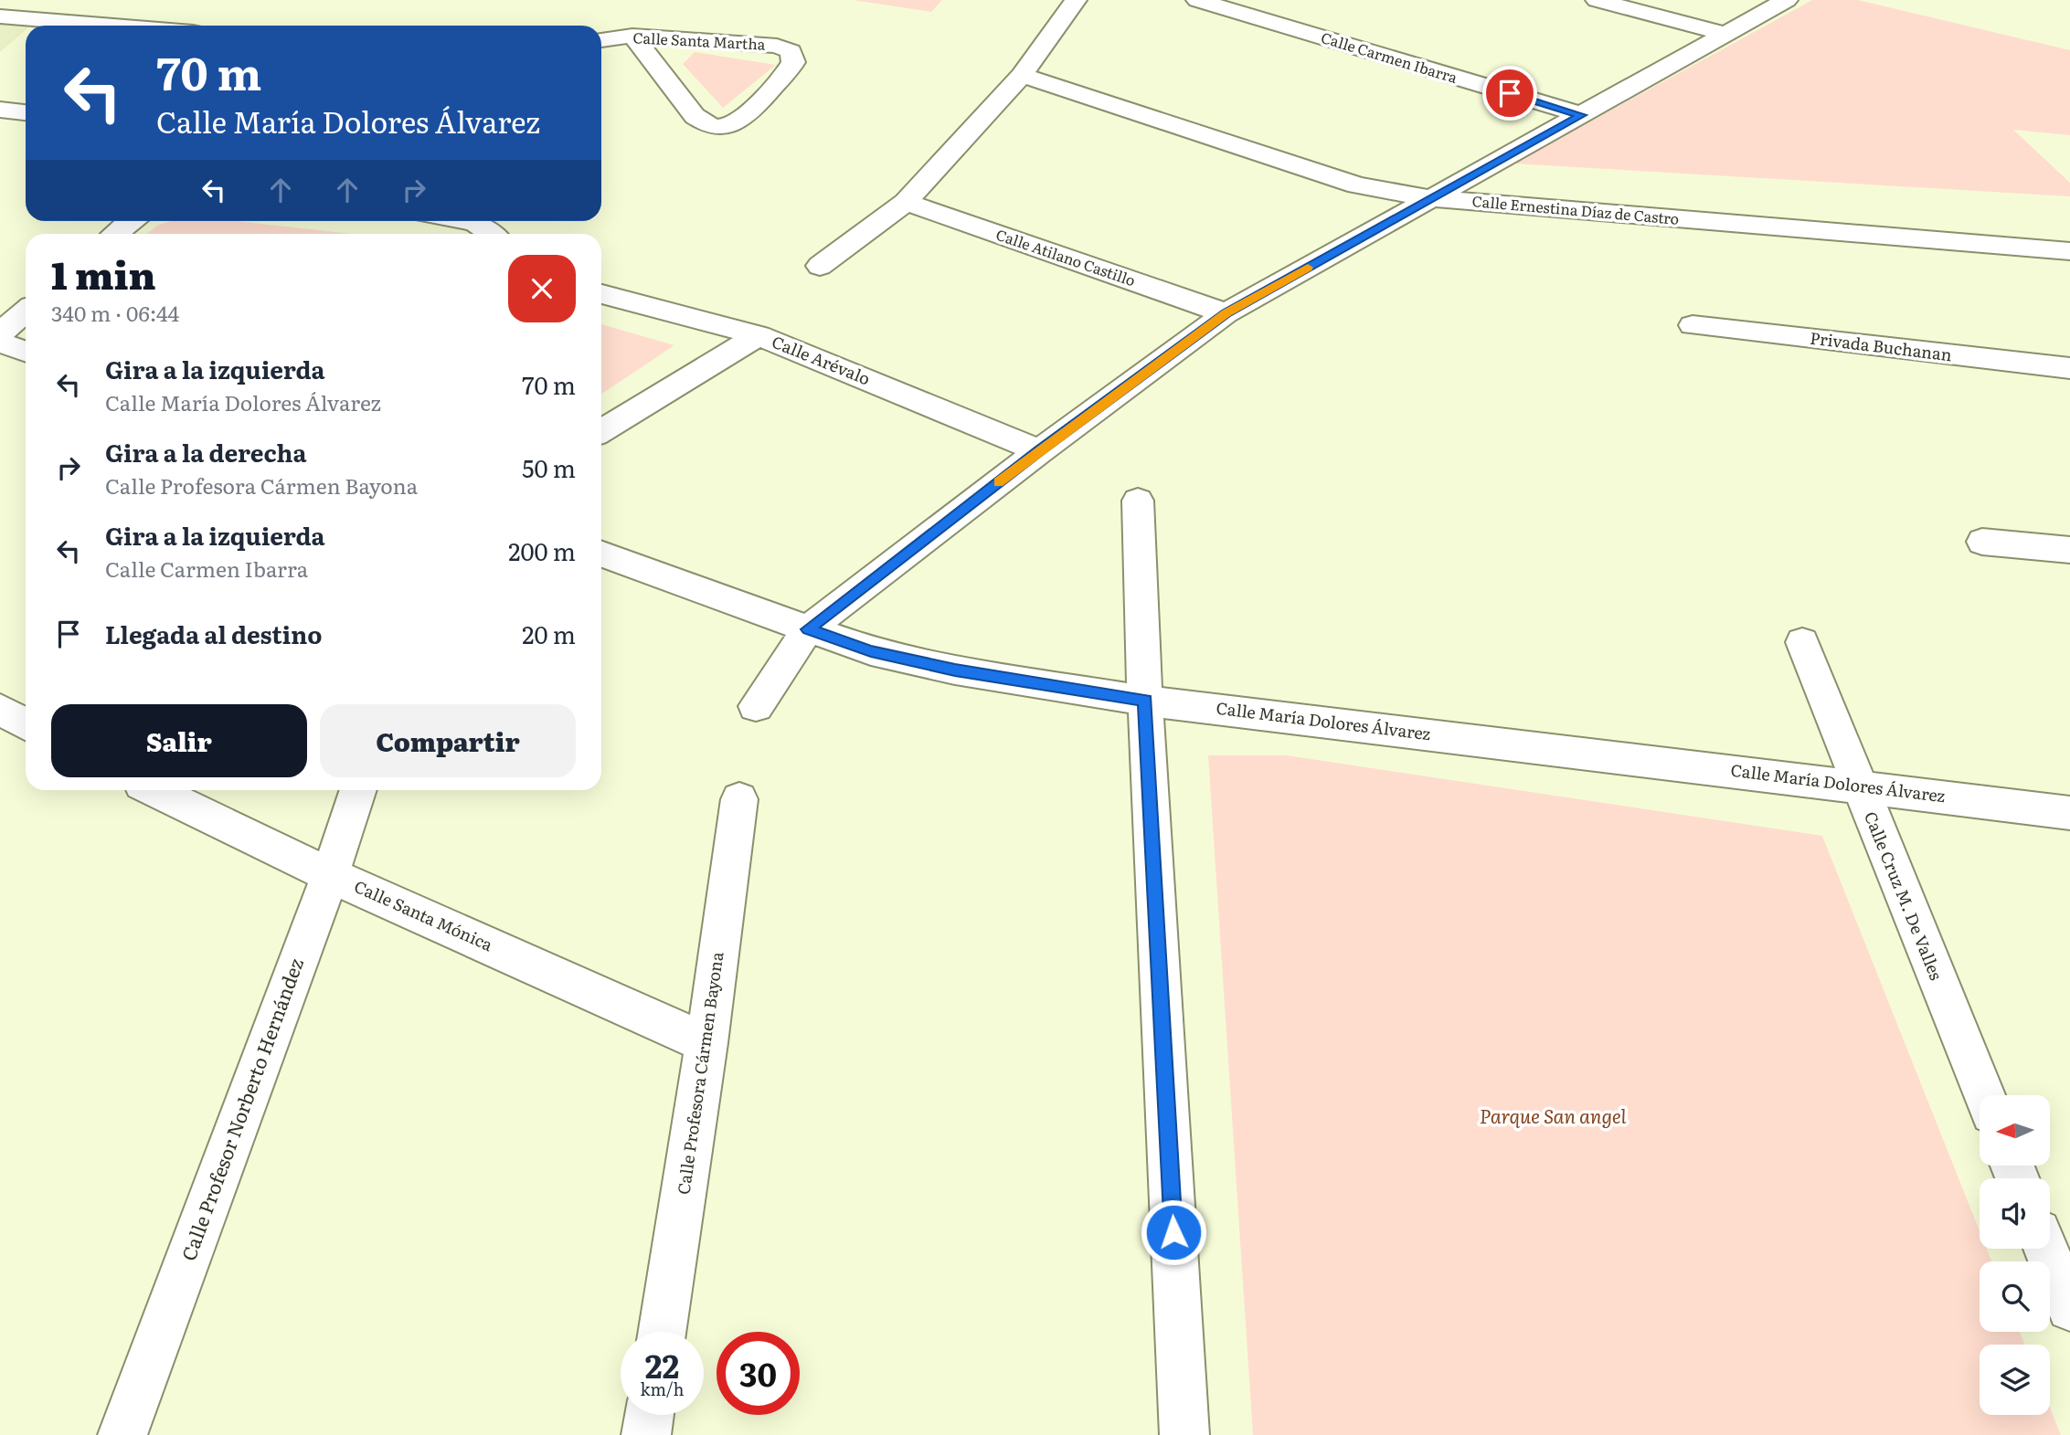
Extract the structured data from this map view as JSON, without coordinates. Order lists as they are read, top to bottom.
{
  "streets": {
    "street": [
      "Calle Santa Martha",
      "Calle Carmen Ibarra",
      "Calle Ernestina Díaz de Castro",
      "Calle Atilano Castillo",
      "Privada Buchanan",
      "Calle Arévalo",
      "Calle María Dolores Álvarez",
      "Calle Cruz M. De Valles",
      "Calle Santa Mónica",
      "Calle Profesora Cármen Bayona",
      "Calle Profesor Norberto Hernández"
    ]
  },
  "crossings": [
    ["Calle María Dolores Álvarez", "Calle Cruz M. De Valles"],
    ["Calle Santa Mónica", "Calle Profesora Cármen Bayona"],
    ["Calle Santa Mónica", "Calle Profesor Norberto Hernández"]
  ],
  "parks": ["Parque San angel"],
  "north": "left",
  "page": {
    "turn": ["70 m", "Calle María Dolores Álvarez"],
    "heading": ["1 min", "340 m · 06:44"],
    "list": [
      {
        "name": "Gira a la izquierda",
        "note": "Calle María Dolores Álvarez",
        "value": "70 m"
      },
      {
        "name": "Gira a la derecha",
        "note": "Calle Profesora Cármen Bayona",
        "value": "50 m"
      },
      {
        "name": "Gira a la izquierda",
        "note": "Calle Carmen Ibarra",
        "value": "200 m"
      },
      {
        "name": "Llegada al destino",
        "value": "20 m"
      }
    ],
    "buttons": ["Salir", "Compartir"],
    "speed": "22 km/h",
    "limit": "30"
  }
}
